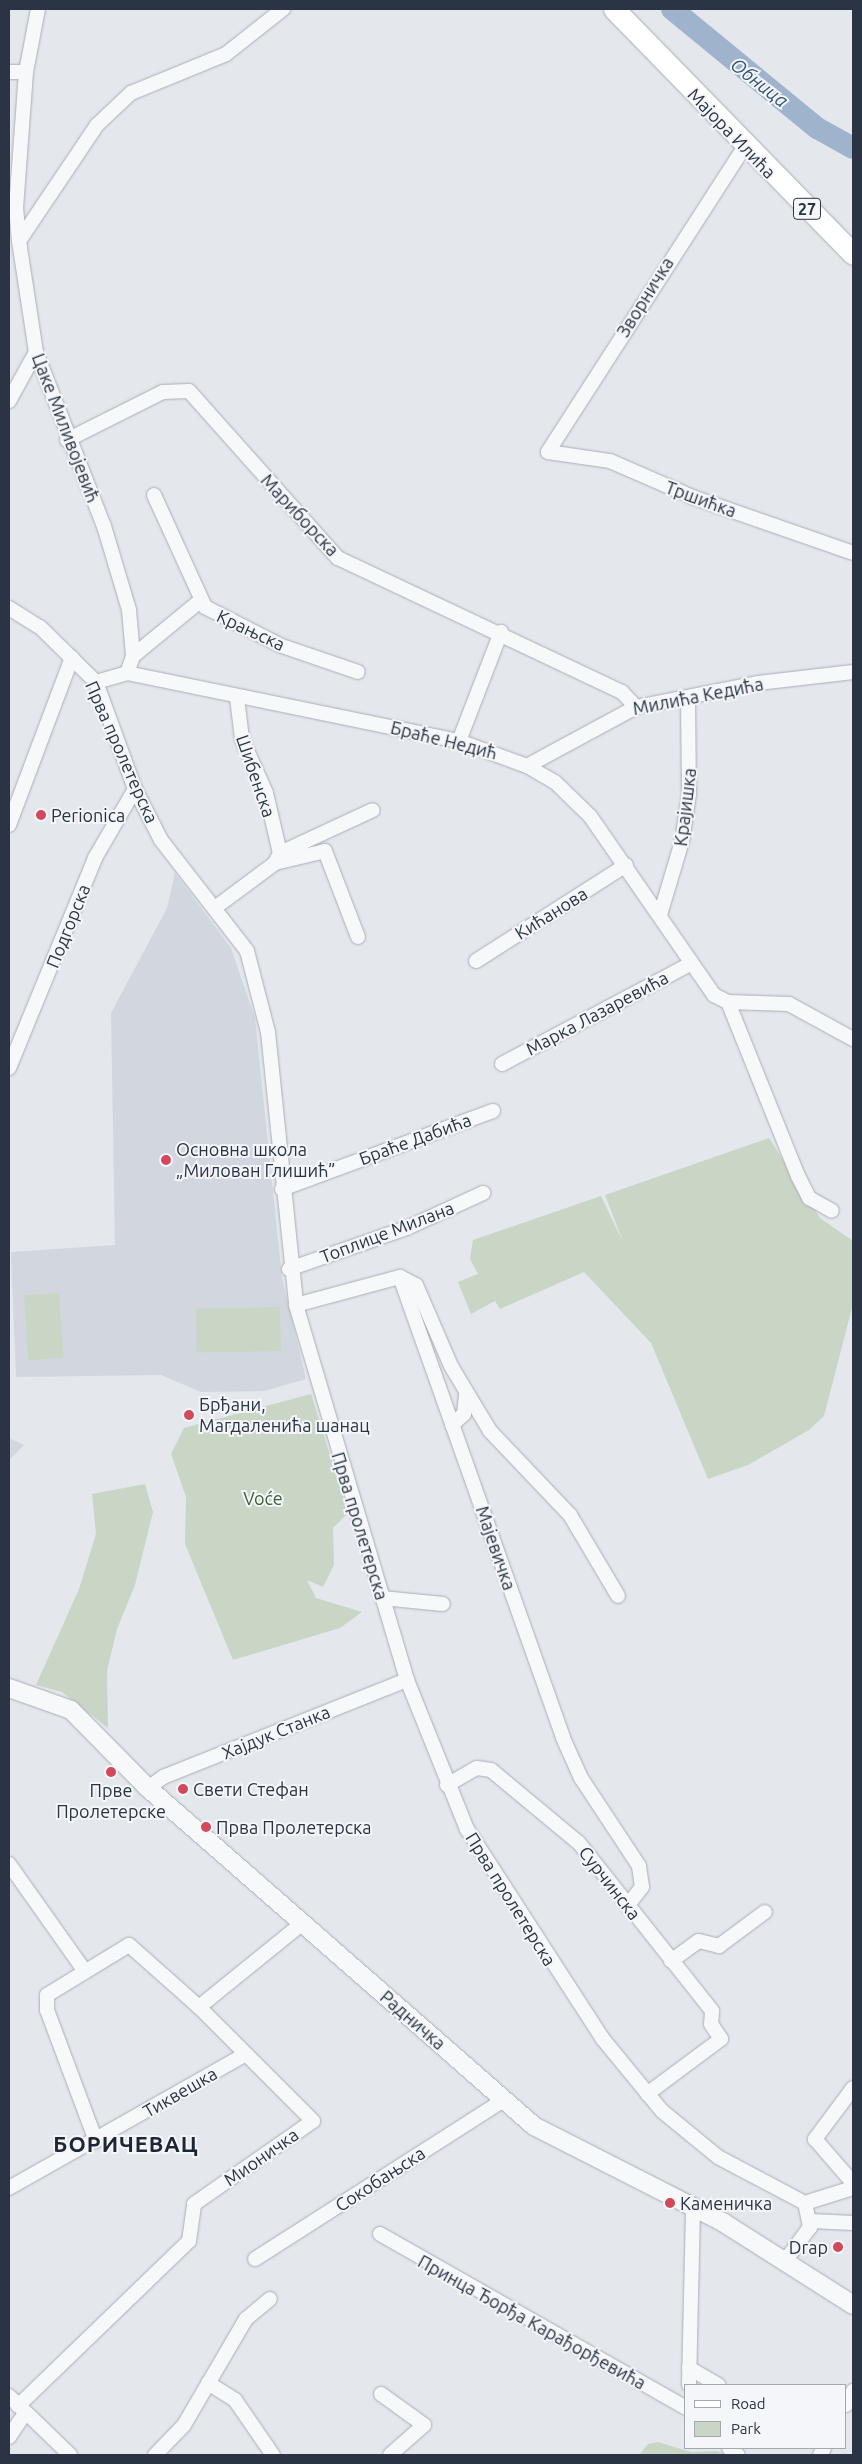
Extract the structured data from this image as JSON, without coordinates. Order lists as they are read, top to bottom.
{
  "streets": {
    "main road": ["Мајора Илића", "27"],
    "street": [
      "Зворничка",
      "Цаке Миливојевић",
      "Тршићка",
      "Мариборска",
      "Крањска",
      "Милића Кедића",
      "Браће Недић",
      "Прва пролетерска",
      "Шибенска",
      "Крајишка",
      "Кићанова",
      "Подгорска",
      "Марка Лазаревића",
      "Браће Дабића",
      "Топлице Милана",
      "Мајевичка",
      "Хајдук Станка",
      "Сурчинска",
      "Радничка",
      "Тиквешка",
      "Мионичка",
      "Сокобањска",
      "Принца Ђорђа Карађорђевића"
    ]
  },
  "crossings": [
    ["Мајора Илића", "Зворничка"],
    ["Зворничка", "Тршићка"],
    ["Цаке Миливојевић", "Мариборска"],
    ["Цаке Миливојевић", "Браће Недић"],
    ["Мариборска", "Милића Кедића"],
    ["Милића Кедића", "Браће Недић"],
    ["Милића Кедића", "Крајишка"],
    ["Браће Недић", "Прва пролетерска"],
    ["Браће Недић", "Шибенска"],
    ["Браће Недић", "Крајишка"],
    ["Браће Недић", "Кићанова"],
    ["Браће Недић", "Марка Лазаревића"],
    ["Прва пролетерска", "Подгорска"],
    ["Прва пролетерска", "Браће Дабића"],
    ["Прва пролетерска", "Топлице Милана"],
    ["Прва пролетерска", "Хајдук Станка"],
    ["Прва пролетерска", "Сурчинска"],
    ["Мајевичка", "Сурчинска"],
    ["Хајдук Станка", "Радничка"],
    ["Радничка", "Сокобањска"],
    ["Тиквешка", "Мионичка"]
  ],
  "districts": ["БОРИЧЕВАЦ"],
  "water": ["Обница"],
  "parks": ["Voće"],
  "places": [
    "Perionica",
    "Основна школа „Милован Глишић”",
    "Брђани, Магдаленића шанац",
    "Прве Пролетерске",
    "Свети Стефан",
    "Прва Пролетерска",
    "Каменичка",
    "Drap"
  ],
  "legend": ["Road", "Park"]
}
